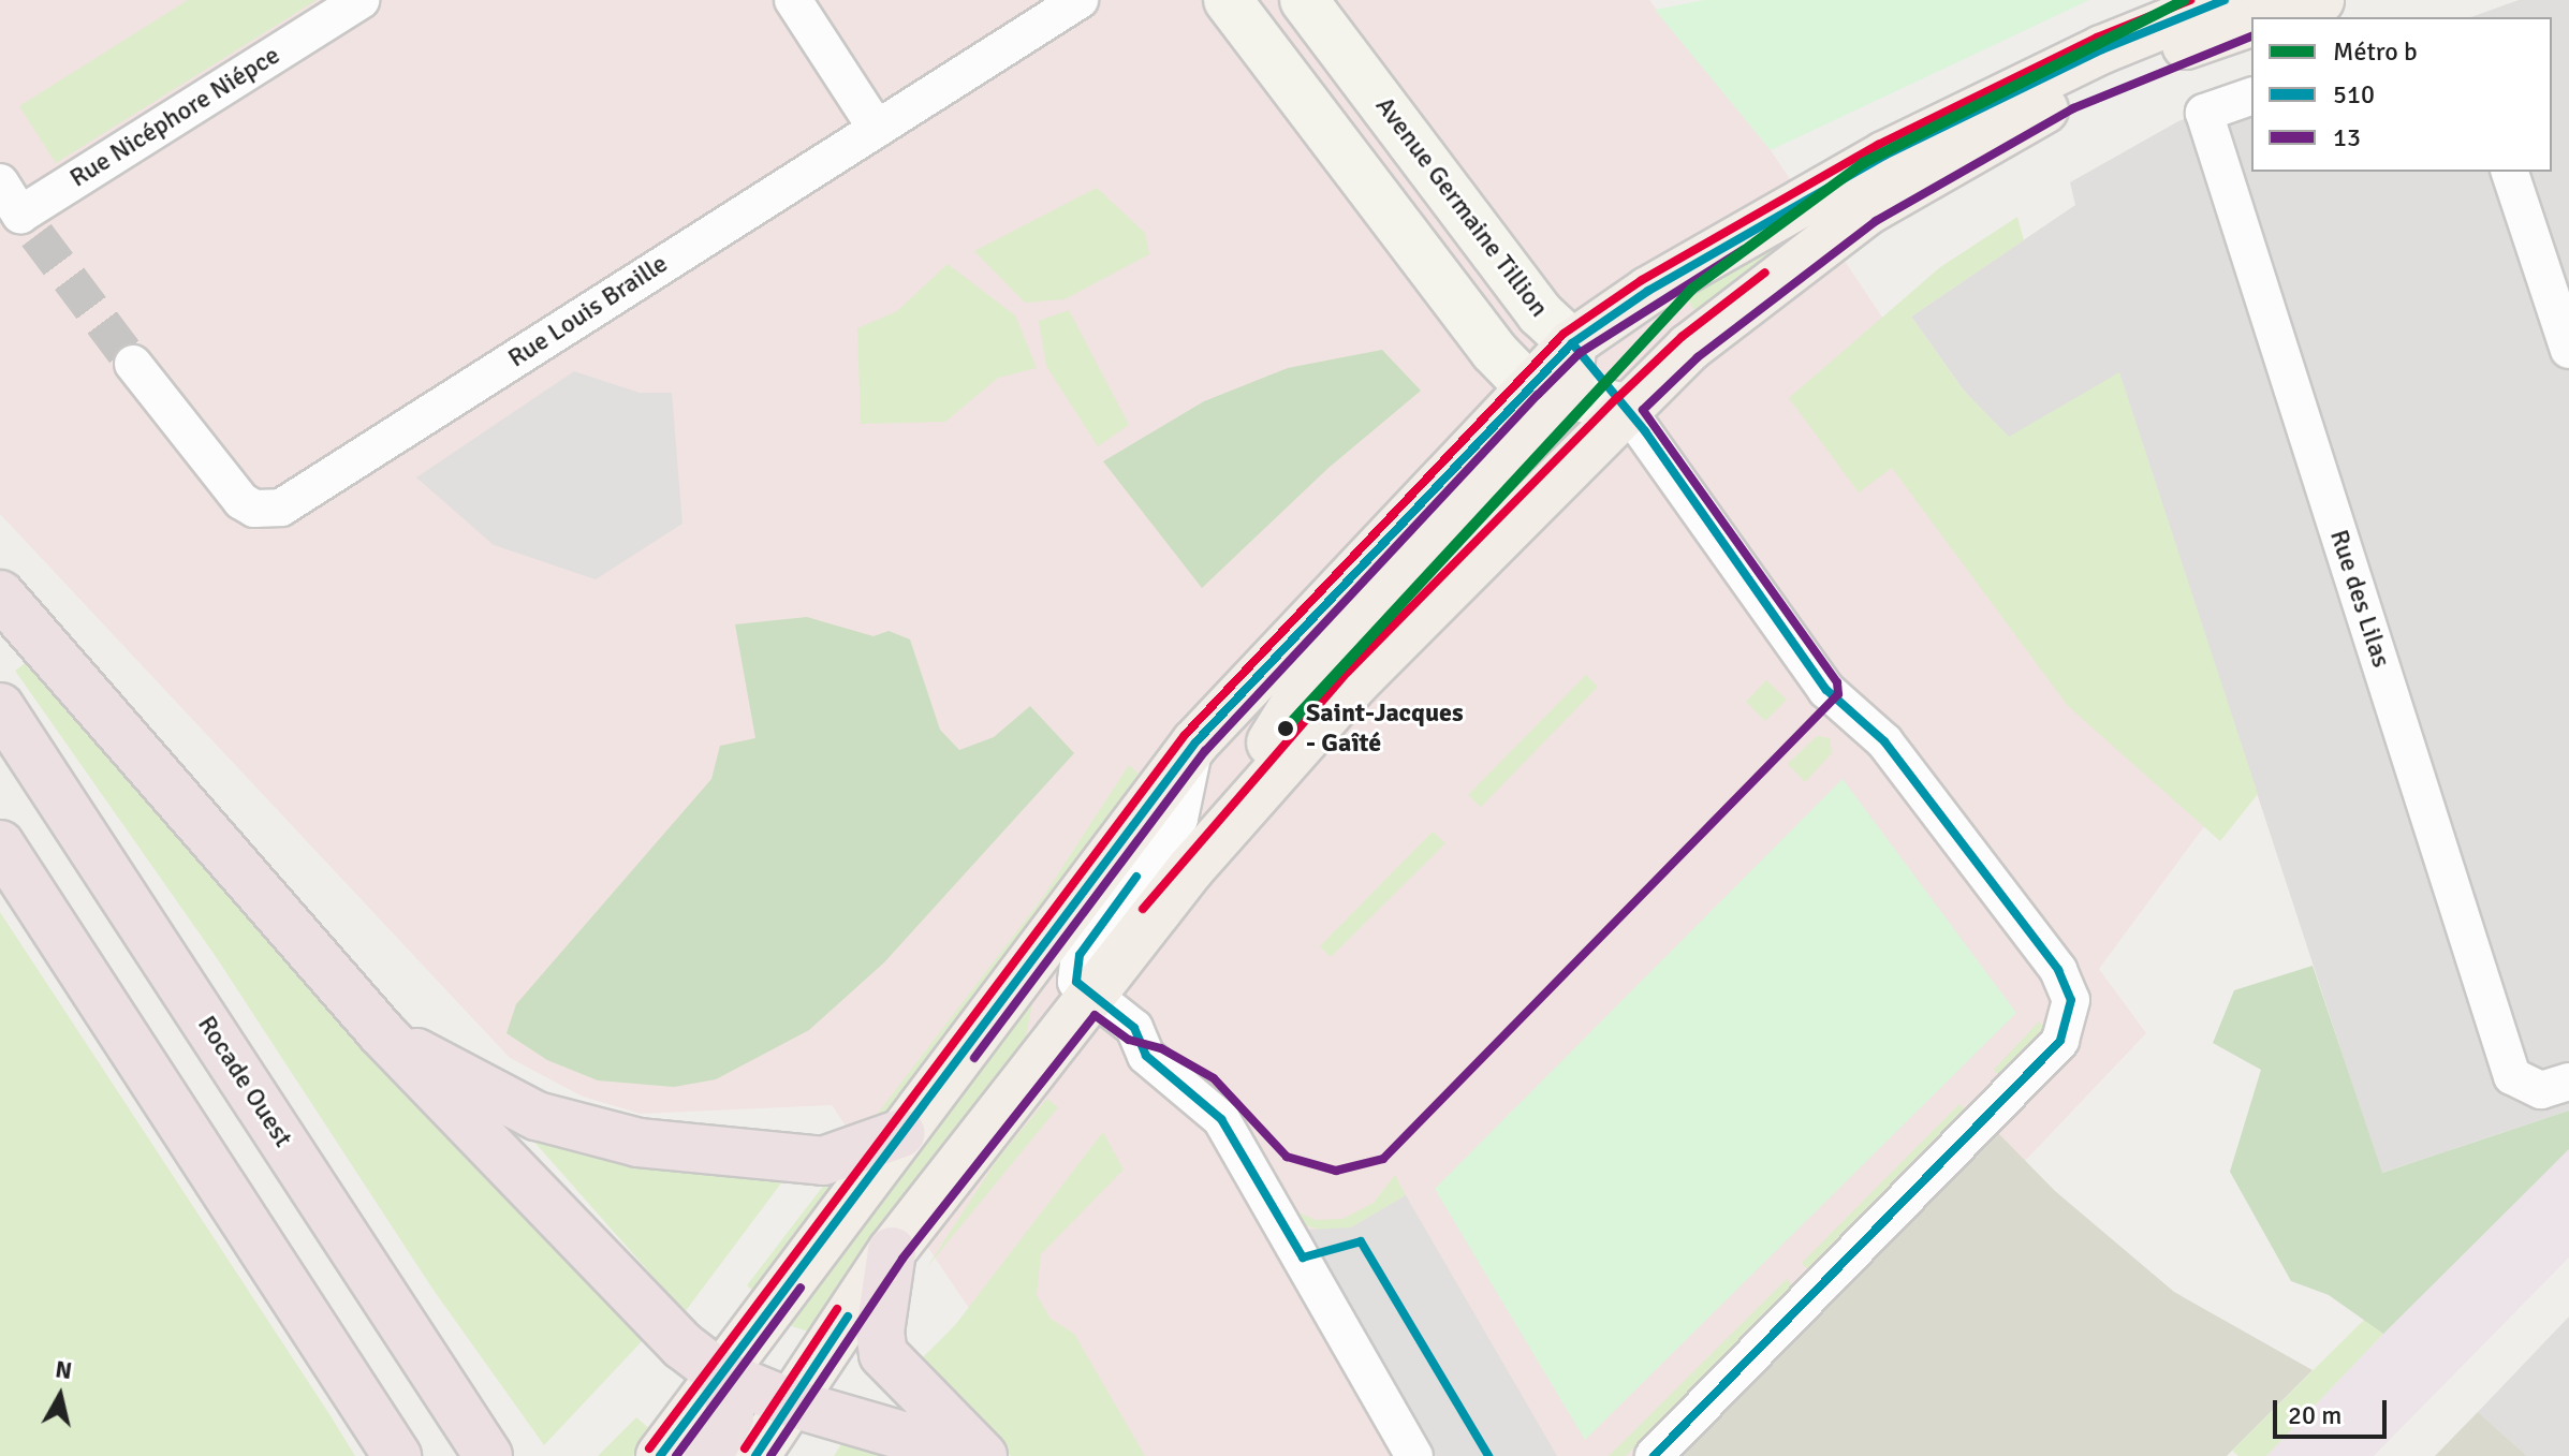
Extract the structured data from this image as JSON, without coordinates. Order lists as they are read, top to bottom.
{
  "streets": {
    "highway": ["Rocade Ouest"],
    "main road": ["Avenue Germaine Tillion"],
    "street": ["Rue Nicéphore Niépce", "Rue Louis Braille", "Rue des Lilas"]
  },
  "places": ["Saint-Jacques - Gaîté"],
  "lines": ["metro line b", "transit line 510", "transit line 13"],
  "legend": ["Métro b", "510", "13"],
  "scale_bar": "20 m",
  "north": "top"
}
